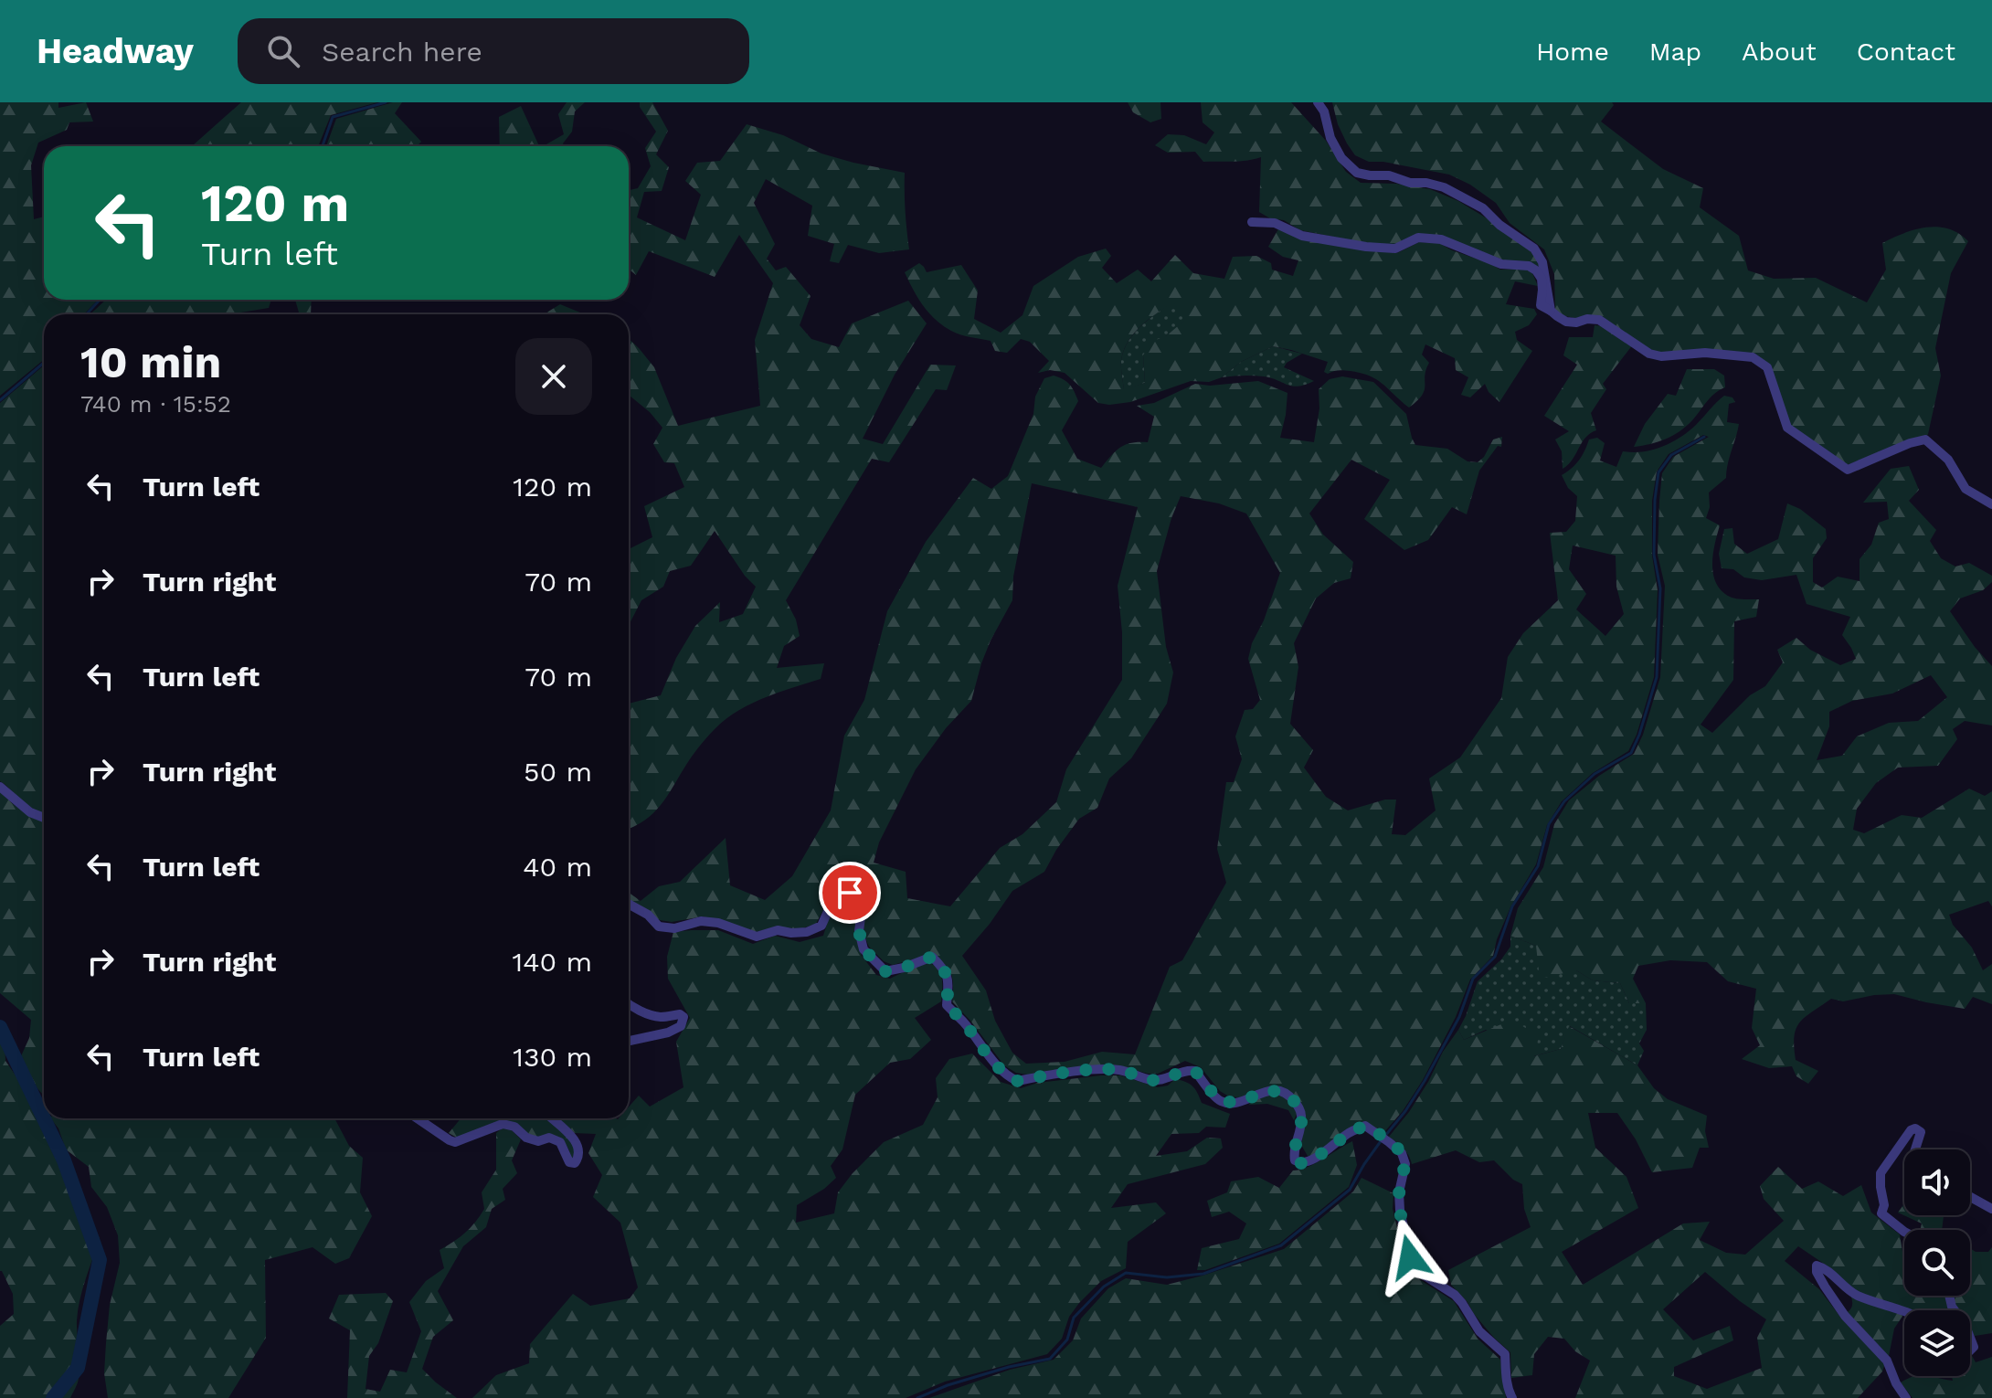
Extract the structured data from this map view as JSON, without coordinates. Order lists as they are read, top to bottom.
{
  "page": {
    "header": "Headway",
    "search": "Search here",
    "nav": [
      "Home",
      "Map",
      "About",
      "Contact"
    ],
    "turn": ["120 m", "Turn left"],
    "heading": ["10 min", "740 m · 15:52"],
    "list": [
      {
        "name": "Turn left",
        "value": "120 m"
      },
      {
        "name": "Turn right",
        "value": "70 m"
      },
      {
        "name": "Turn left",
        "value": "70 m"
      },
      {
        "name": "Turn right",
        "value": "50 m"
      },
      {
        "name": "Turn left",
        "value": "40 m"
      },
      {
        "name": "Turn right",
        "value": "140 m"
      },
      {
        "name": "Turn left",
        "value": "130 m"
      }
    ]
  }
}
